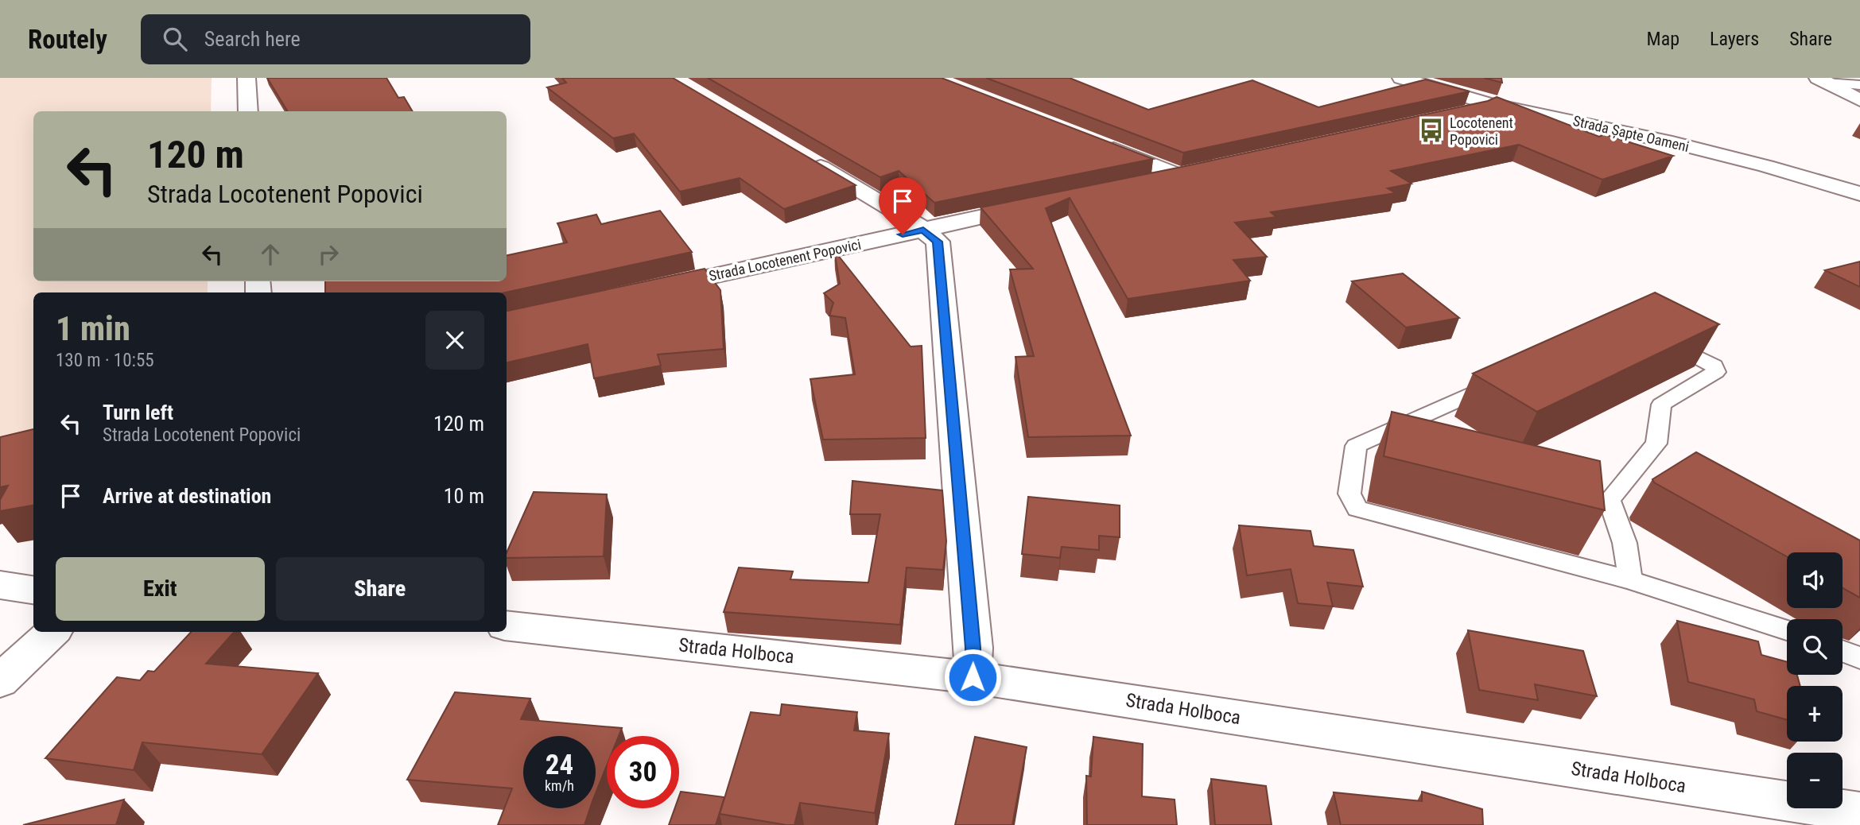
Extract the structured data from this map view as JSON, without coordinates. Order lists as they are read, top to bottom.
{
  "streets": {
    "street": ["Strada Șapte Oameni", "Strada Locotenent Popovici", "Strada Holboca"]
  },
  "places": {
    "bus stop": ["Locotenent Popovici"]
  },
  "page": {
    "header": "Routely",
    "search": "Search here",
    "nav": ["Map", "Layers", "Share"],
    "turn": ["120 m", "Strada Locotenent Popovici"],
    "heading": ["1 min", "130 m · 10:55"],
    "list": [
      {
        "name": "Turn left",
        "note": "Strada Locotenent Popovici",
        "value": "120 m"
      },
      {
        "name": "Arrive at destination",
        "value": "10 m"
      }
    ],
    "buttons": ["Exit", "Share"],
    "map_buttons": ["+", "−"],
    "speed": "24 km/h",
    "limit": "30"
  }
}
